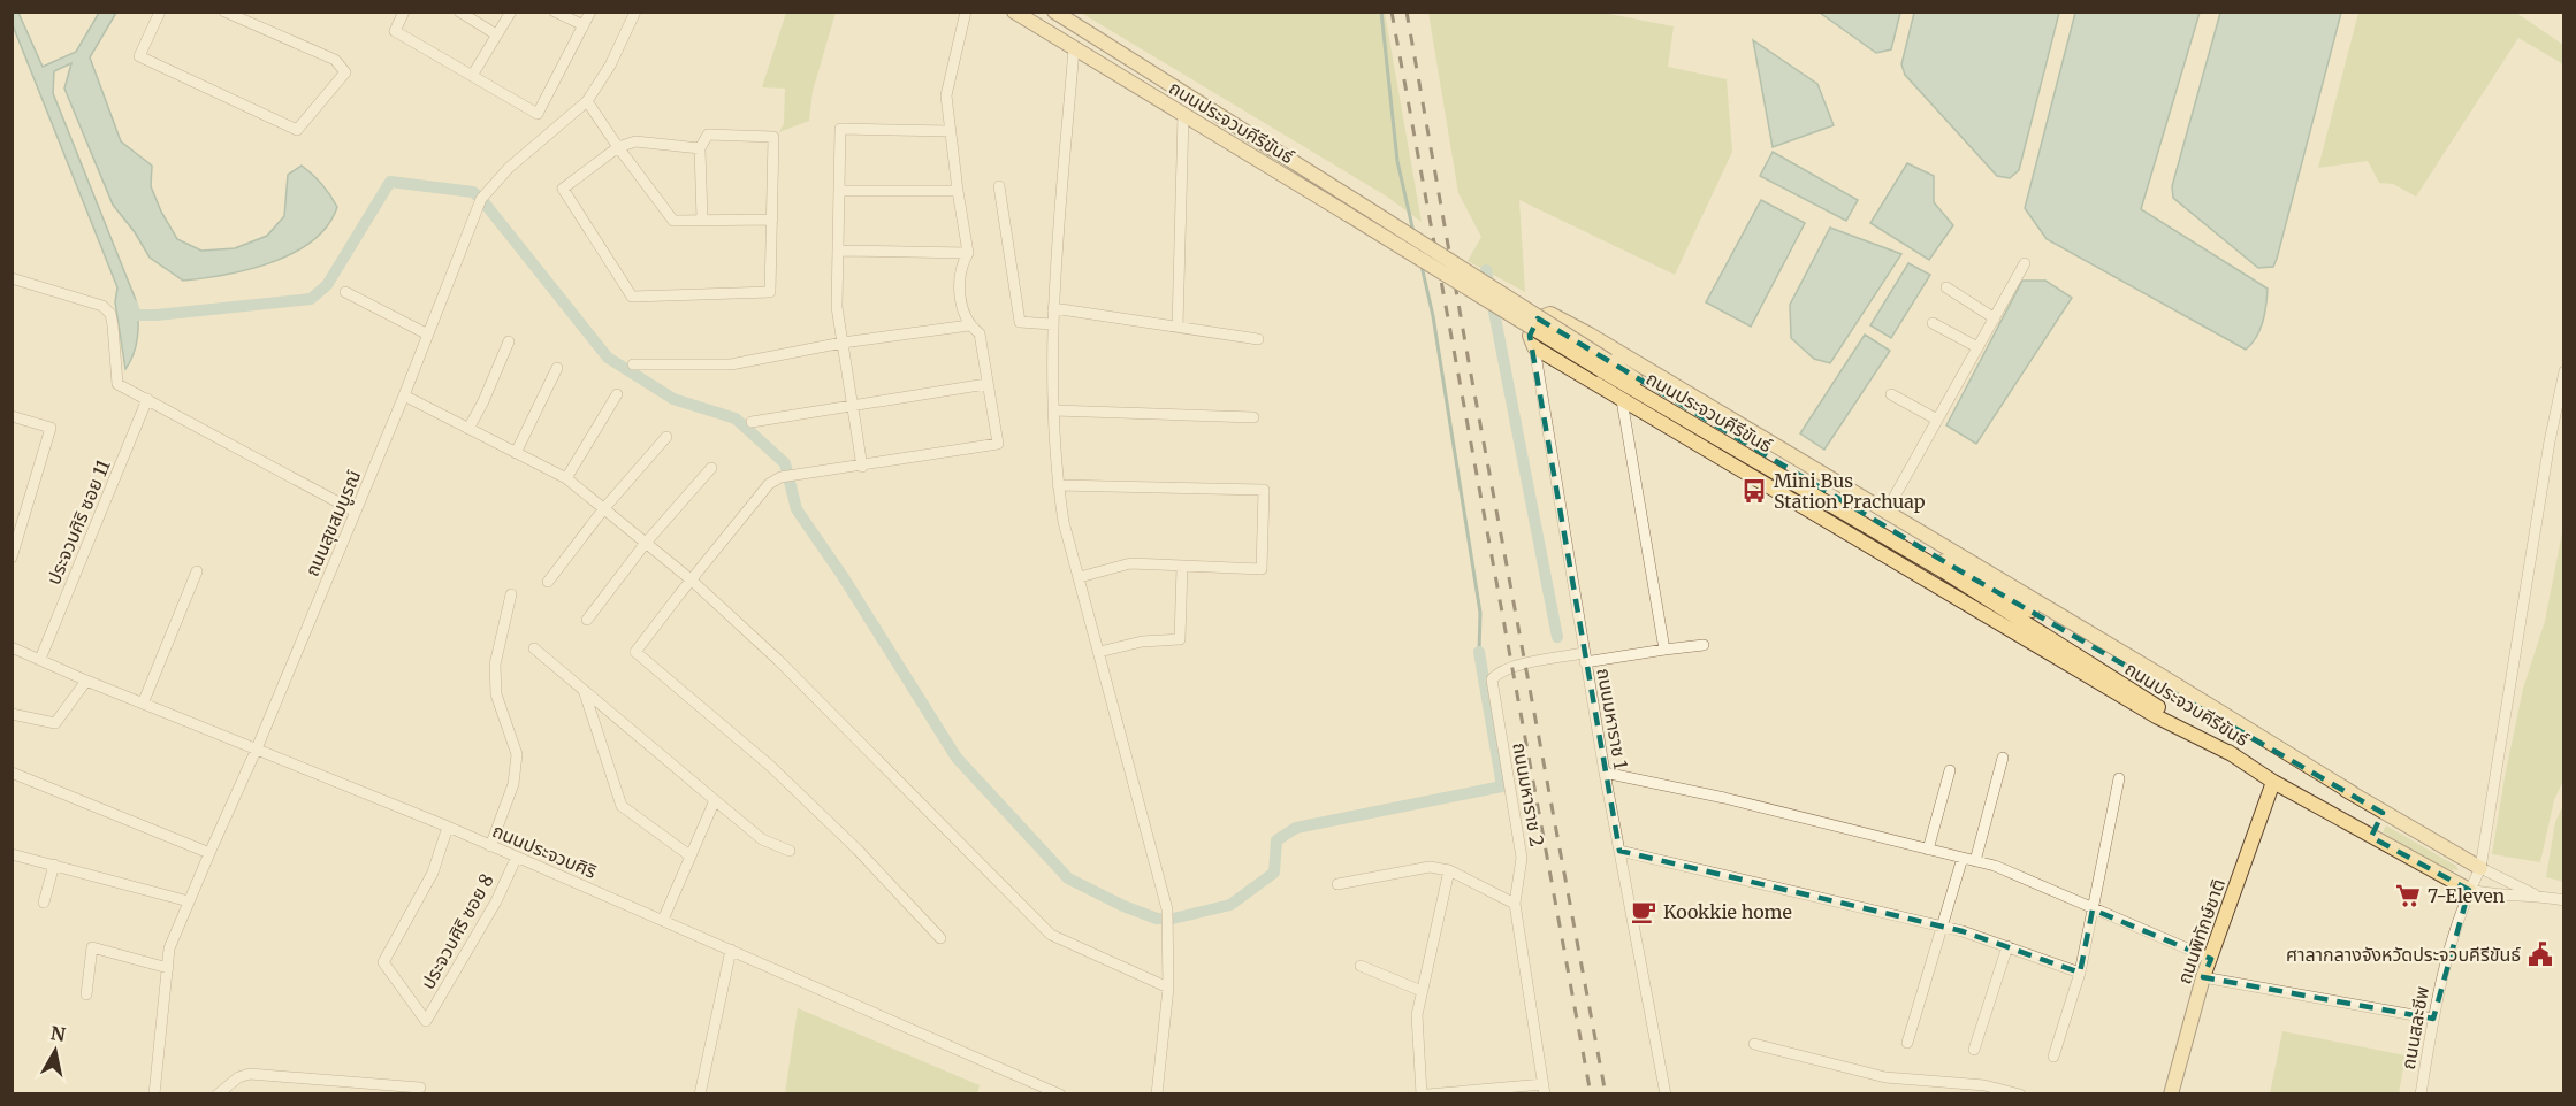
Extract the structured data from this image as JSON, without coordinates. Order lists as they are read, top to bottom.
{
  "streets": {
    "main road": ["ถนนประจวบคีรีขันธ์", "ถนนพิทักษ์ชาติ"],
    "street": [
      "ประจวบศิริ ซอย 11",
      "ถนนสุขสมบูรณ์",
      "ถนนมหาราช 1",
      "ถนนมหาราช 2",
      "ถนนประจวบศิริ",
      "ประจวบศิริ ซอย 8",
      "ถนนสละชีพ"
    ]
  },
  "crossings": [
    ["ถนนประจวบคีรีขันธ์", "ถนนพิทักษ์ชาติ"],
    ["ถนนประจวบคีรีขันธ์", "ถนนสละชีพ"],
    ["ประจวบศิริ ซอย 11", "ถนนประจวบศิริ"],
    ["ถนนสุขสมบูรณ์", "ถนนประจวบศิริ"],
    ["ถนนมหาราช 1", "ถนนมหาราช 2"],
    ["ถนนประจวบศิริ", "ประจวบศิริ ซอย 8"]
  ],
  "places": {
    "bus stop": ["Mini Bus Station Prachuap"],
    "supermarket": ["7-Eleven"],
    "cafe": ["Kookkie home"],
    "public building": ["ศาลากลางจังหวัดประจวบคีรีขันธ์"]
  },
  "north": "top"
}
